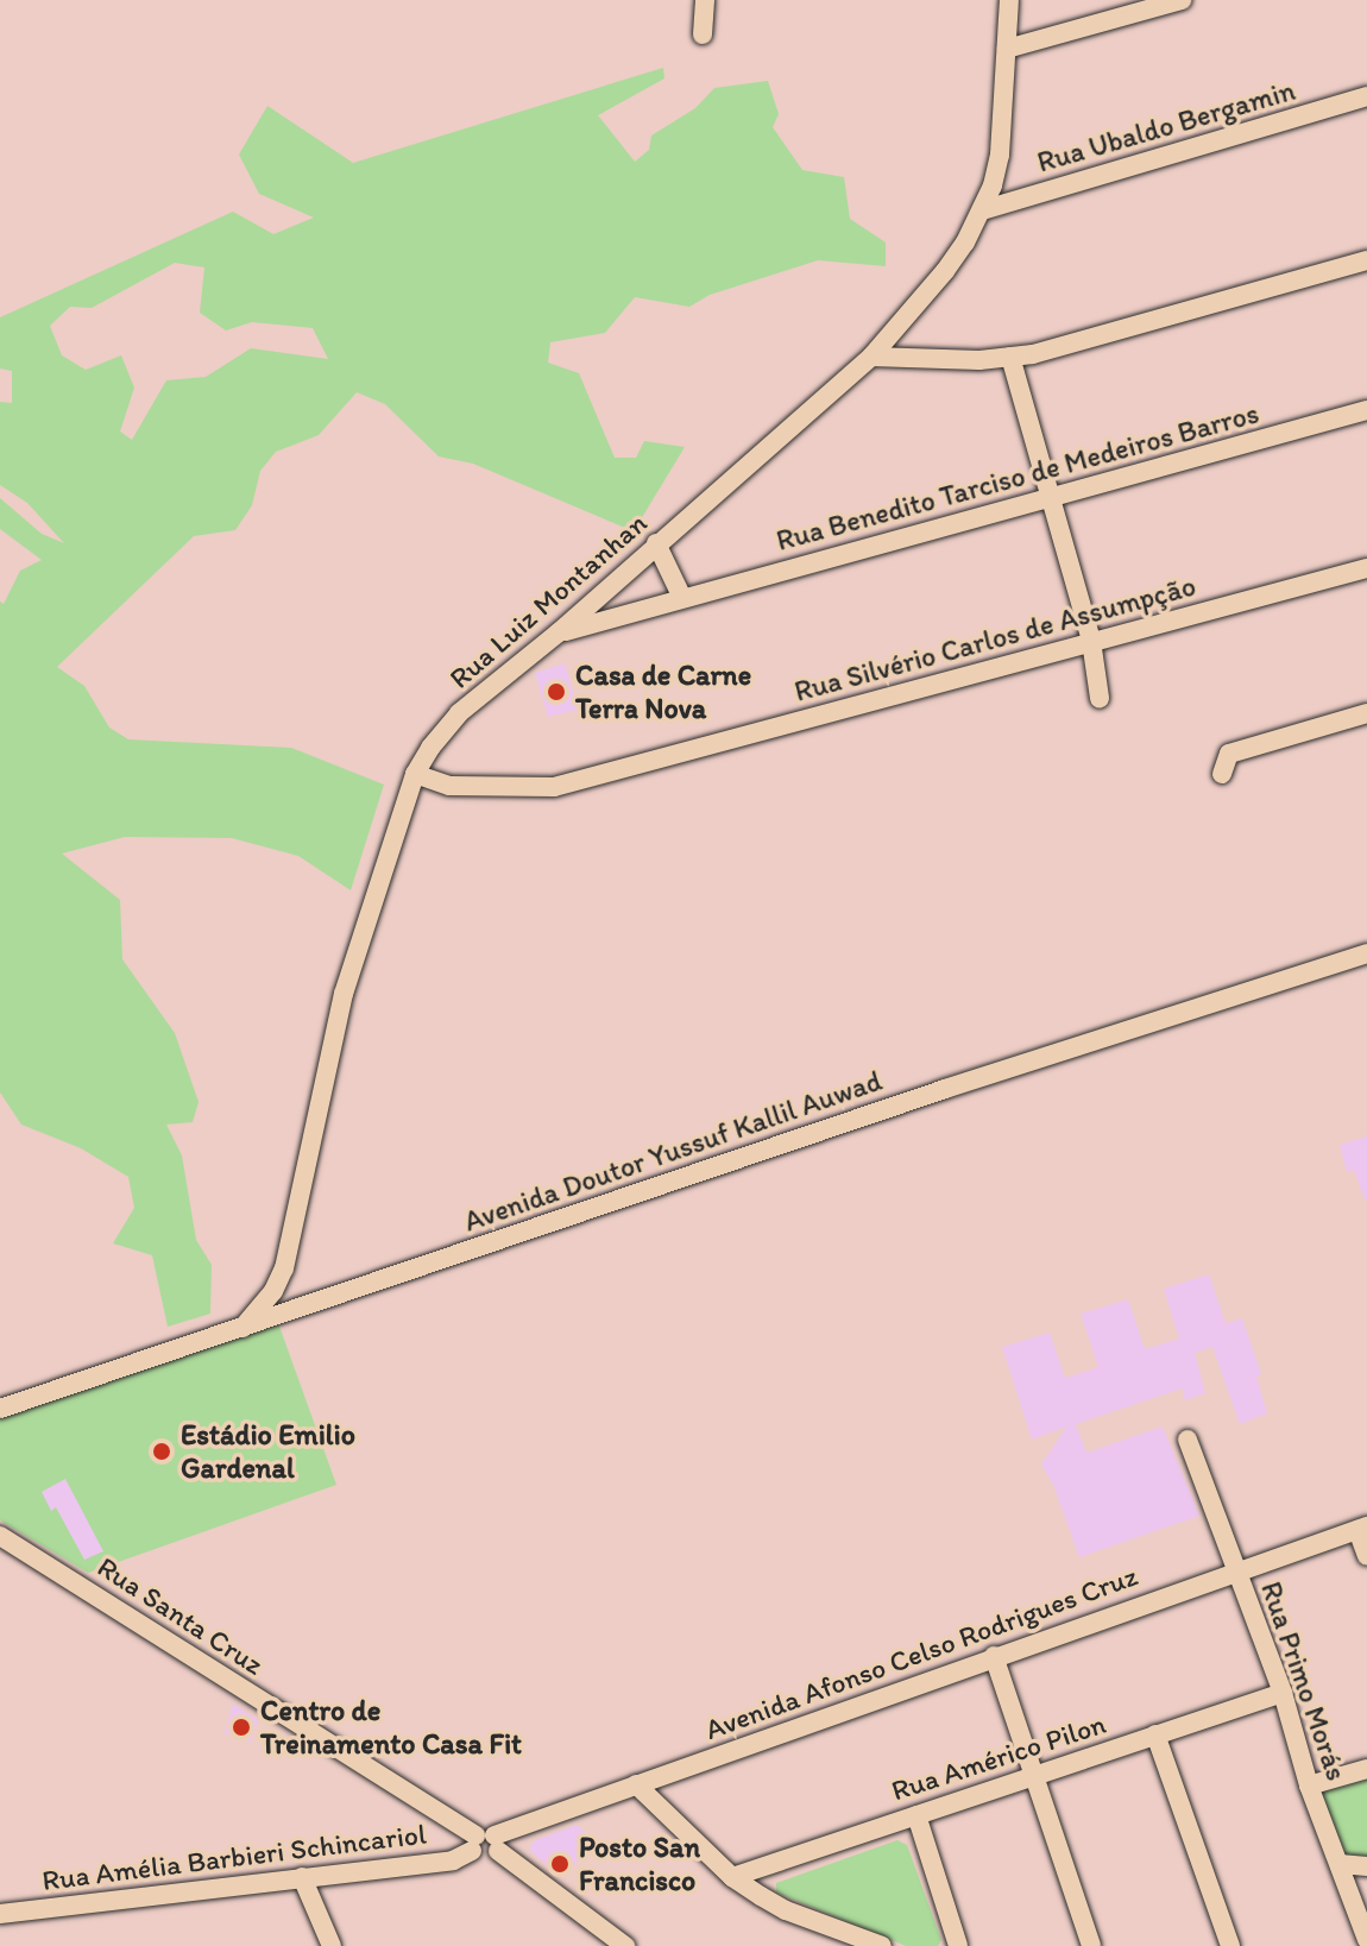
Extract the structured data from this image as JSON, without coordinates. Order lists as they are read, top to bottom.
{
  "streets": {
    "street": [
      "Rua Ubaldo Bergamin",
      "Rua Benedito Tarciso de Medeiros Barros",
      "Rua Luiz Montanhan",
      "Rua Silvério Carlos de Assumpção",
      "Avenida Doutor Yussuf Kallil Auwad",
      "Rua Santa Cruz",
      "Avenida Afonso Celso Rodrigues Cruz",
      "Rua Primo Morás",
      "Rua Américo Pilon",
      "Rua Amélia Barbieri Schincariol"
    ]
  },
  "crossings": [
    ["Rua Ubaldo Bergamin", "Rua Luiz Montanhan"],
    ["Rua Benedito Tarciso de Medeiros Barros", "Rua Luiz Montanhan"],
    ["Rua Luiz Montanhan", "Rua Silvério Carlos de Assumpção"],
    ["Rua Luiz Montanhan", "Avenida Doutor Yussuf Kallil Auwad"],
    ["Rua Santa Cruz", "Avenida Afonso Celso Rodrigues Cruz"],
    ["Rua Santa Cruz", "Rua Amélia Barbieri Schincariol"],
    ["Avenida Afonso Celso Rodrigues Cruz", "Rua Primo Morás"],
    ["Avenida Afonso Celso Rodrigues Cruz", "Rua Amélia Barbieri Schincariol"],
    ["Rua Primo Morás", "Rua Américo Pilon"]
  ],
  "places": [
    "Casa de Carne Terra Nova",
    "Estádio Emilio Gardenal",
    "Centro de Treinamento Casa Fit",
    "Posto San Francisco"
  ]
}
